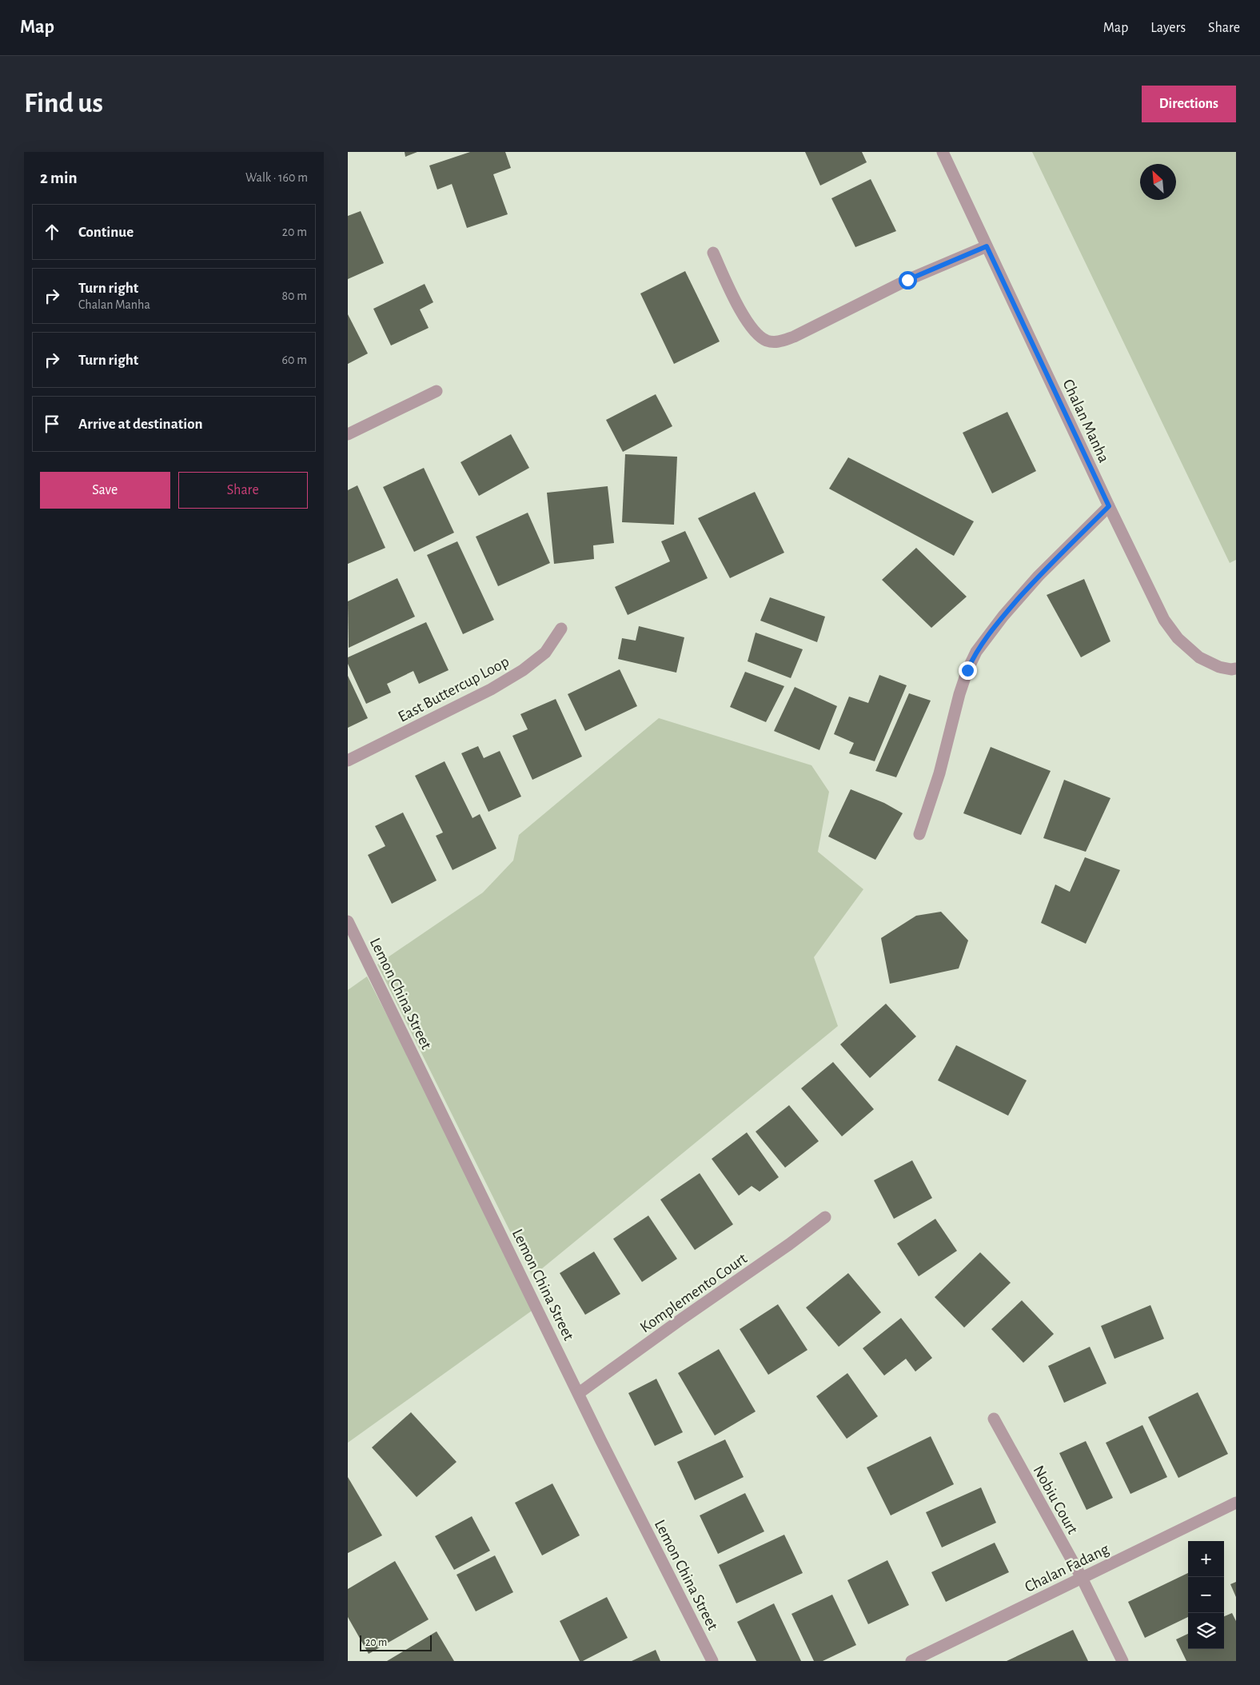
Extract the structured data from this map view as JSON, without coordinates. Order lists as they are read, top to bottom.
{
  "streets": {
    "street": [
      "Chalan Manha",
      "East Buttercup Loop",
      "Lemon China Street",
      "Komplemento Court",
      "Nobiu Court",
      "Chalan Fadang"
    ]
  },
  "crossings": [
    ["Lemon China Street", "Komplemento Court"],
    ["Nobiu Court", "Chalan Fadang"]
  ],
  "scale_bar": "20 m",
  "north": "top left",
  "page": {
    "header": "Map",
    "nav": ["Map", "Layers", "Share"],
    "buttons": [
      "Directions",
      ["Save", "Share"]
    ],
    "title": "Find us",
    "heading": ["2 min", "Walk · 160 m"],
    "list": [
      ["Continue", "20 m"],
      ["Turn right", "Chalan Manha", "80 m"],
      ["Turn right", "60 m"],
      "Arrive at destination"
    ],
    "map_buttons": ["+", "−"],
    "scale": "20 m"
  }
}
